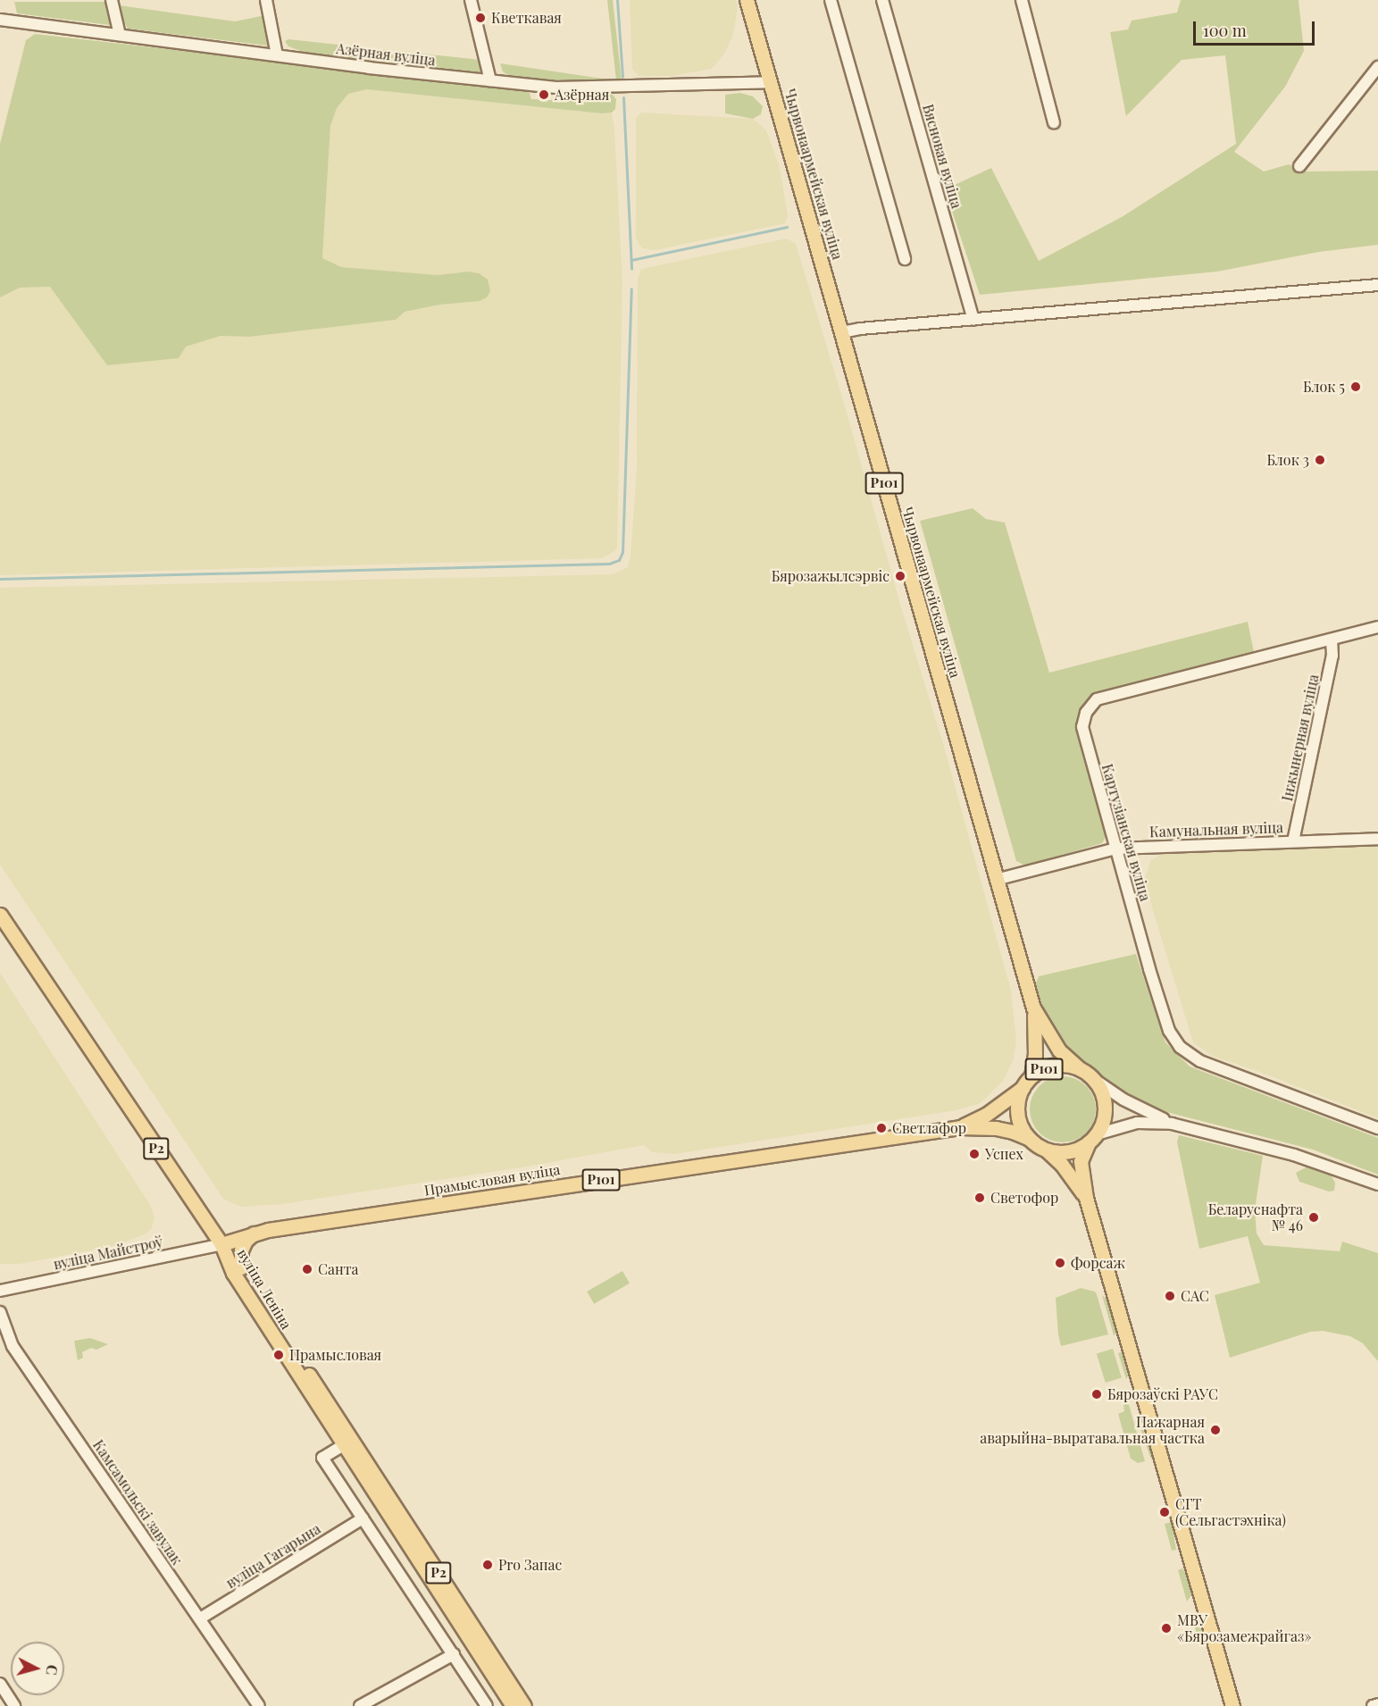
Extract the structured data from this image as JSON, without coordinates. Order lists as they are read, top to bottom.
{
  "streets": {
    "main road": [
      "Чырвонаармейская вуліца",
      "Р101",
      "Р2",
      "Прамысловая вуліца",
      "вуліца Леніна"
    ],
    "street": [
      "Азёрная вуліца",
      "Вясновая вуліца",
      "Інжынерная вуліца",
      "Камунальная вуліца",
      "Картузіанская вуліца",
      "вуліца Майстроў",
      "Камсамольскі завулак",
      "вуліца Гагарына"
    ]
  },
  "crossings": [
    ["Азёрная вуліца", "Чырвонаармейская вуліца"],
    ["Чырвонаармейская вуліца", "Р101"],
    ["Чырвонаармейская вуліца", "Камунальная вуліца"],
    ["Чырвонаармейская вуліца", "Прамысловая вуліца"],
    ["Р101", "Прамысловая вуліца"],
    ["Інжынерная вуліца", "Камунальная вуліца"],
    ["Інжынерная вуліца", "Картузіанская вуліца"],
    ["Камунальная вуліца", "Картузіанская вуліца"],
    ["Р2", "Прамысловая вуліца"],
    ["Р2", "вуліца Майстроў"],
    ["Р2", "вуліца Леніна"],
    ["Прамысловая вуліца", "вуліца Майстроў"],
    ["Прамысловая вуліца", "вуліца Леніна"],
    ["вуліца Майстроў", "вуліца Леніна"],
    ["Камсамольскі завулак", "вуліца Гагарына"]
  ],
  "places": [
    "Кветкавая",
    "Азёрная",
    "Блок 5",
    "Блок 3",
    "Бярозажылсэрвіс",
    "Светлафор",
    "Успех",
    "Светофор",
    "Беларуснафта № 46",
    "Форсаж",
    "Санта",
    "САС",
    "Прамысловая",
    "Бярозаўскі РАУС",
    "Пажарная аварыйна-выратавальная частка",
    "СГТ (Сельгастэхніка)",
    "Pro Запас",
    "МВУ «Бярозамежрайгаз»"
  ],
  "scale_bar": "100 m",
  "north": "right"
}
